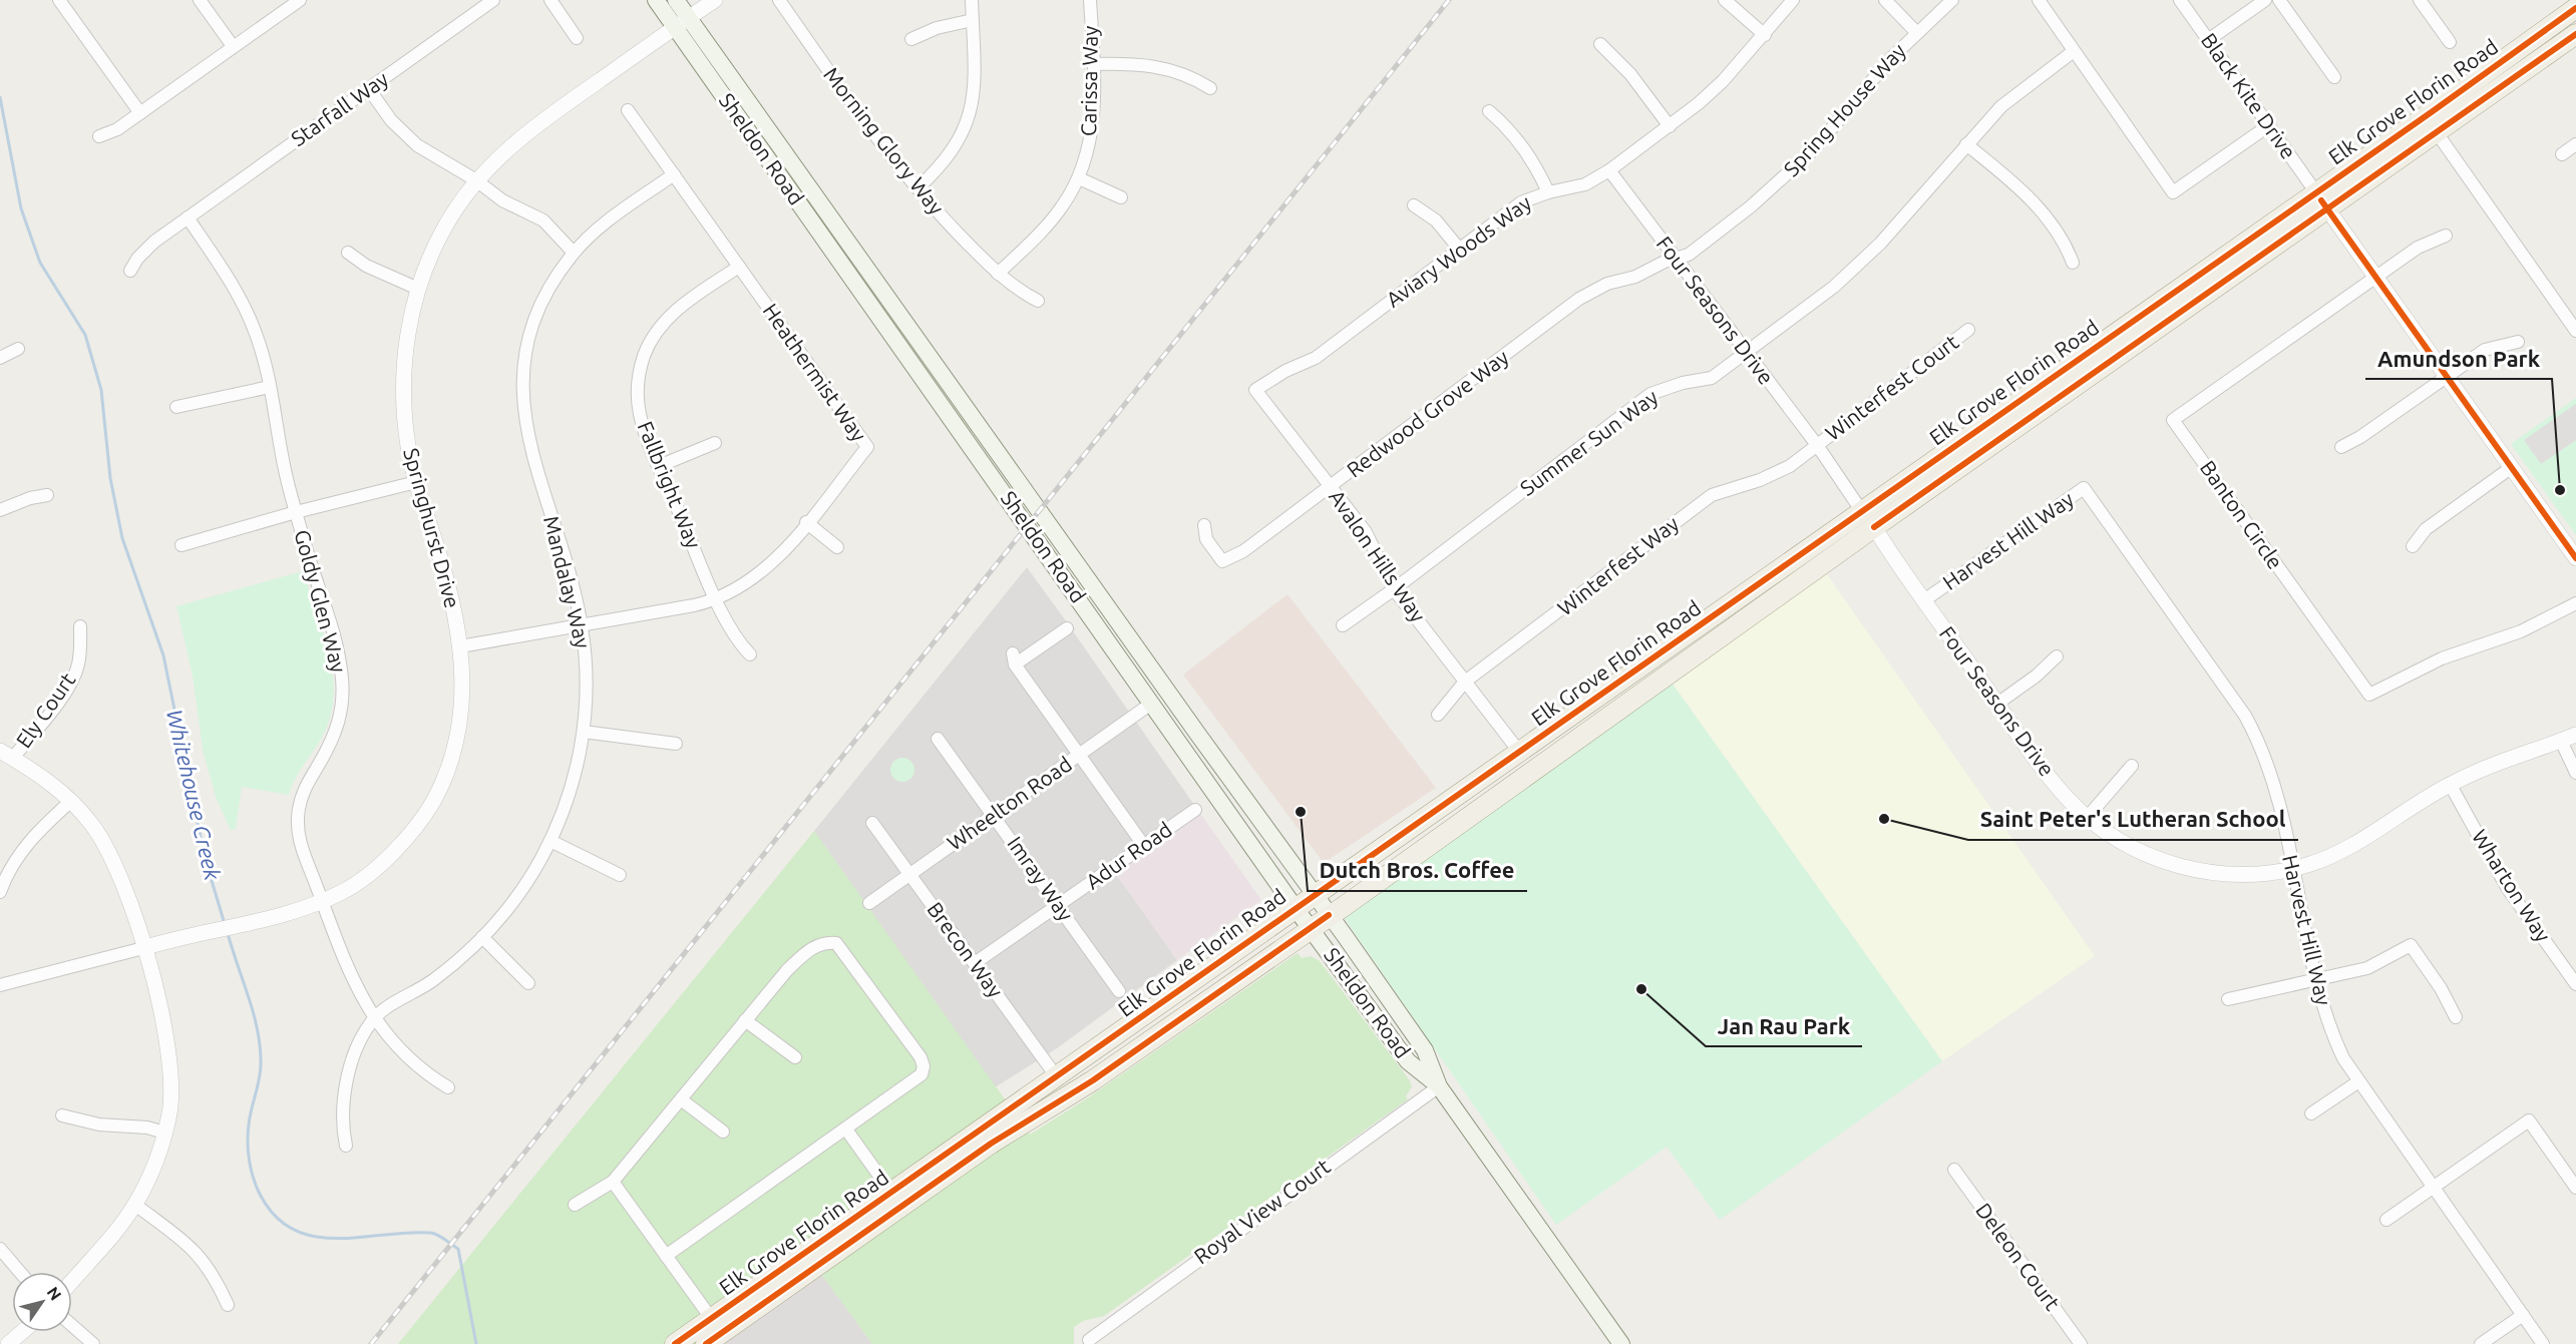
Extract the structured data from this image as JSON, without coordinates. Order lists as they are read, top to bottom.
{
  "streets": {
    "main road": ["Elk Grove Florin Road", "Sheldon Road"],
    "street": [
      "Carissa Way",
      "Black Kite Drive",
      "Starfall Way",
      "Spring House Way",
      "Morning Glory Way",
      "Aviary Woods Way",
      "Four Seasons Drive",
      "Heathermist Way",
      "Winterfest Court",
      "Redwood Grove Way",
      "Summer Sun Way",
      "Fallbright Way",
      "Banton Circle",
      "Springhurst Drive",
      "Harvest Hill Way",
      "Avalon Hills Way",
      "Winterfest Way",
      "Mandalay Way",
      "Goldy Glen Way",
      "Ely Court",
      "Wheelton Road",
      "Adur Road",
      "Imray Way",
      "Wharton Way",
      "Brecon Way",
      "Royal View Court",
      "Deleon Court"
    ]
  },
  "crossings": [
    ["Carissa Way", "Morning Glory Way"],
    ["Black Kite Drive", "Elk Grove Florin Road"],
    ["Elk Grove Florin Road", "Sheldon Road"],
    ["Elk Grove Florin Road", "Four Seasons Drive"],
    ["Elk Grove Florin Road", "Avalon Hills Way"],
    ["Elk Grove Florin Road", "Brecon Way"],
    ["Starfall Way", "Goldy Glen Way"],
    ["Spring House Way", "Four Seasons Drive"],
    ["Spring House Way", "Redwood Grove Way"],
    ["Sheldon Road", "Springhurst Drive"],
    ["Sheldon Road", "Wheelton Road"],
    ["Sheldon Road", "Royal View Court"],
    ["Aviary Woods Way", "Four Seasons Drive"],
    ["Aviary Woods Way", "Avalon Hills Way"],
    ["Four Seasons Drive", "Winterfest Court"],
    ["Four Seasons Drive", "Redwood Grove Way"],
    ["Four Seasons Drive", "Summer Sun Way"],
    ["Four Seasons Drive", "Harvest Hill Way"],
    ["Four Seasons Drive", "Winterfest Way"],
    ["Four Seasons Drive", "Wharton Way"],
    ["Heathermist Way", "Fallbright Way"],
    ["Heathermist Way", "Springhurst Drive"],
    ["Heathermist Way", "Mandalay Way"],
    ["Winterfest Court", "Winterfest Way"],
    ["Redwood Grove Way", "Avalon Hills Way"],
    ["Summer Sun Way", "Avalon Hills Way"],
    ["Springhurst Drive", "Goldy Glen Way"],
    ["Avalon Hills Way", "Winterfest Way"],
    ["Mandalay Way", "Goldy Glen Way"],
    ["Wheelton Road", "Imray Way"],
    ["Wheelton Road", "Brecon Way"],
    ["Adur Road", "Imray Way"],
    ["Adur Road", "Brecon Way"]
  ],
  "water": ["Whitehouse Creek"],
  "places": [
    "Amundson Park",
    "Dutch Bros. Coffee",
    "Saint Peter's Lutheran School",
    "Jan Rau Park"
  ],
  "north": "top right"
}
